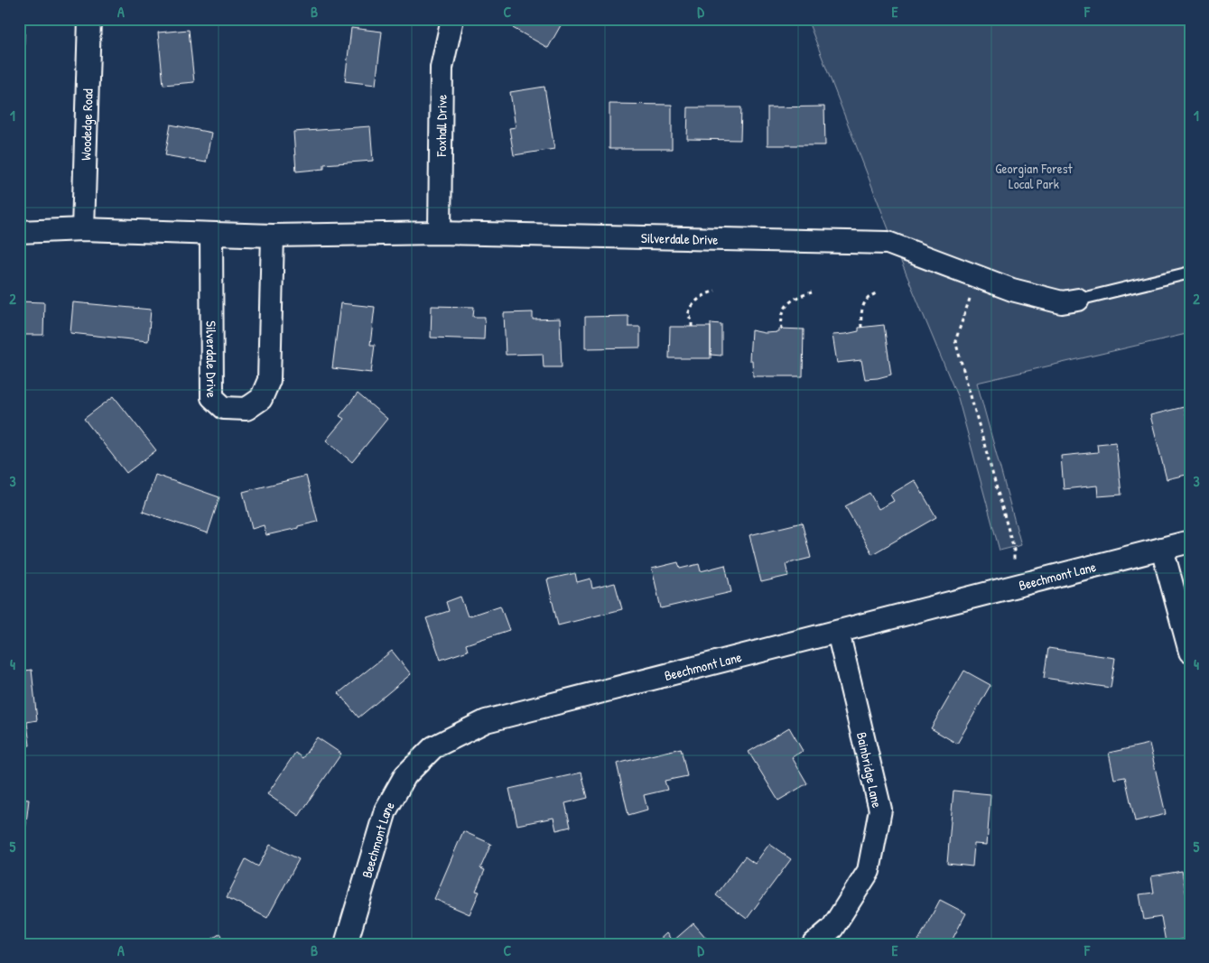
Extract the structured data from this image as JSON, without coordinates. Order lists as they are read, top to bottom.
{
  "streets": {
    "street": [
      "Woodedge Road",
      "Foxhall Drive",
      "Silverdale Drive",
      "Beechmont Lane",
      "Bainbridge Lane"
    ]
  },
  "crossings": [
    ["Woodedge Road", "Silverdale Drive"],
    ["Foxhall Drive", "Silverdale Drive"],
    ["Beechmont Lane", "Bainbridge Lane"]
  ],
  "parks": ["Georgian Forest Local Park"],
  "grid": {
    "columns": [
      "A",
      "B",
      "C",
      "D",
      "E",
      "F"
    ],
    "rows": [
      "1",
      "2",
      "3",
      "4",
      "5"
    ]
  }
}
